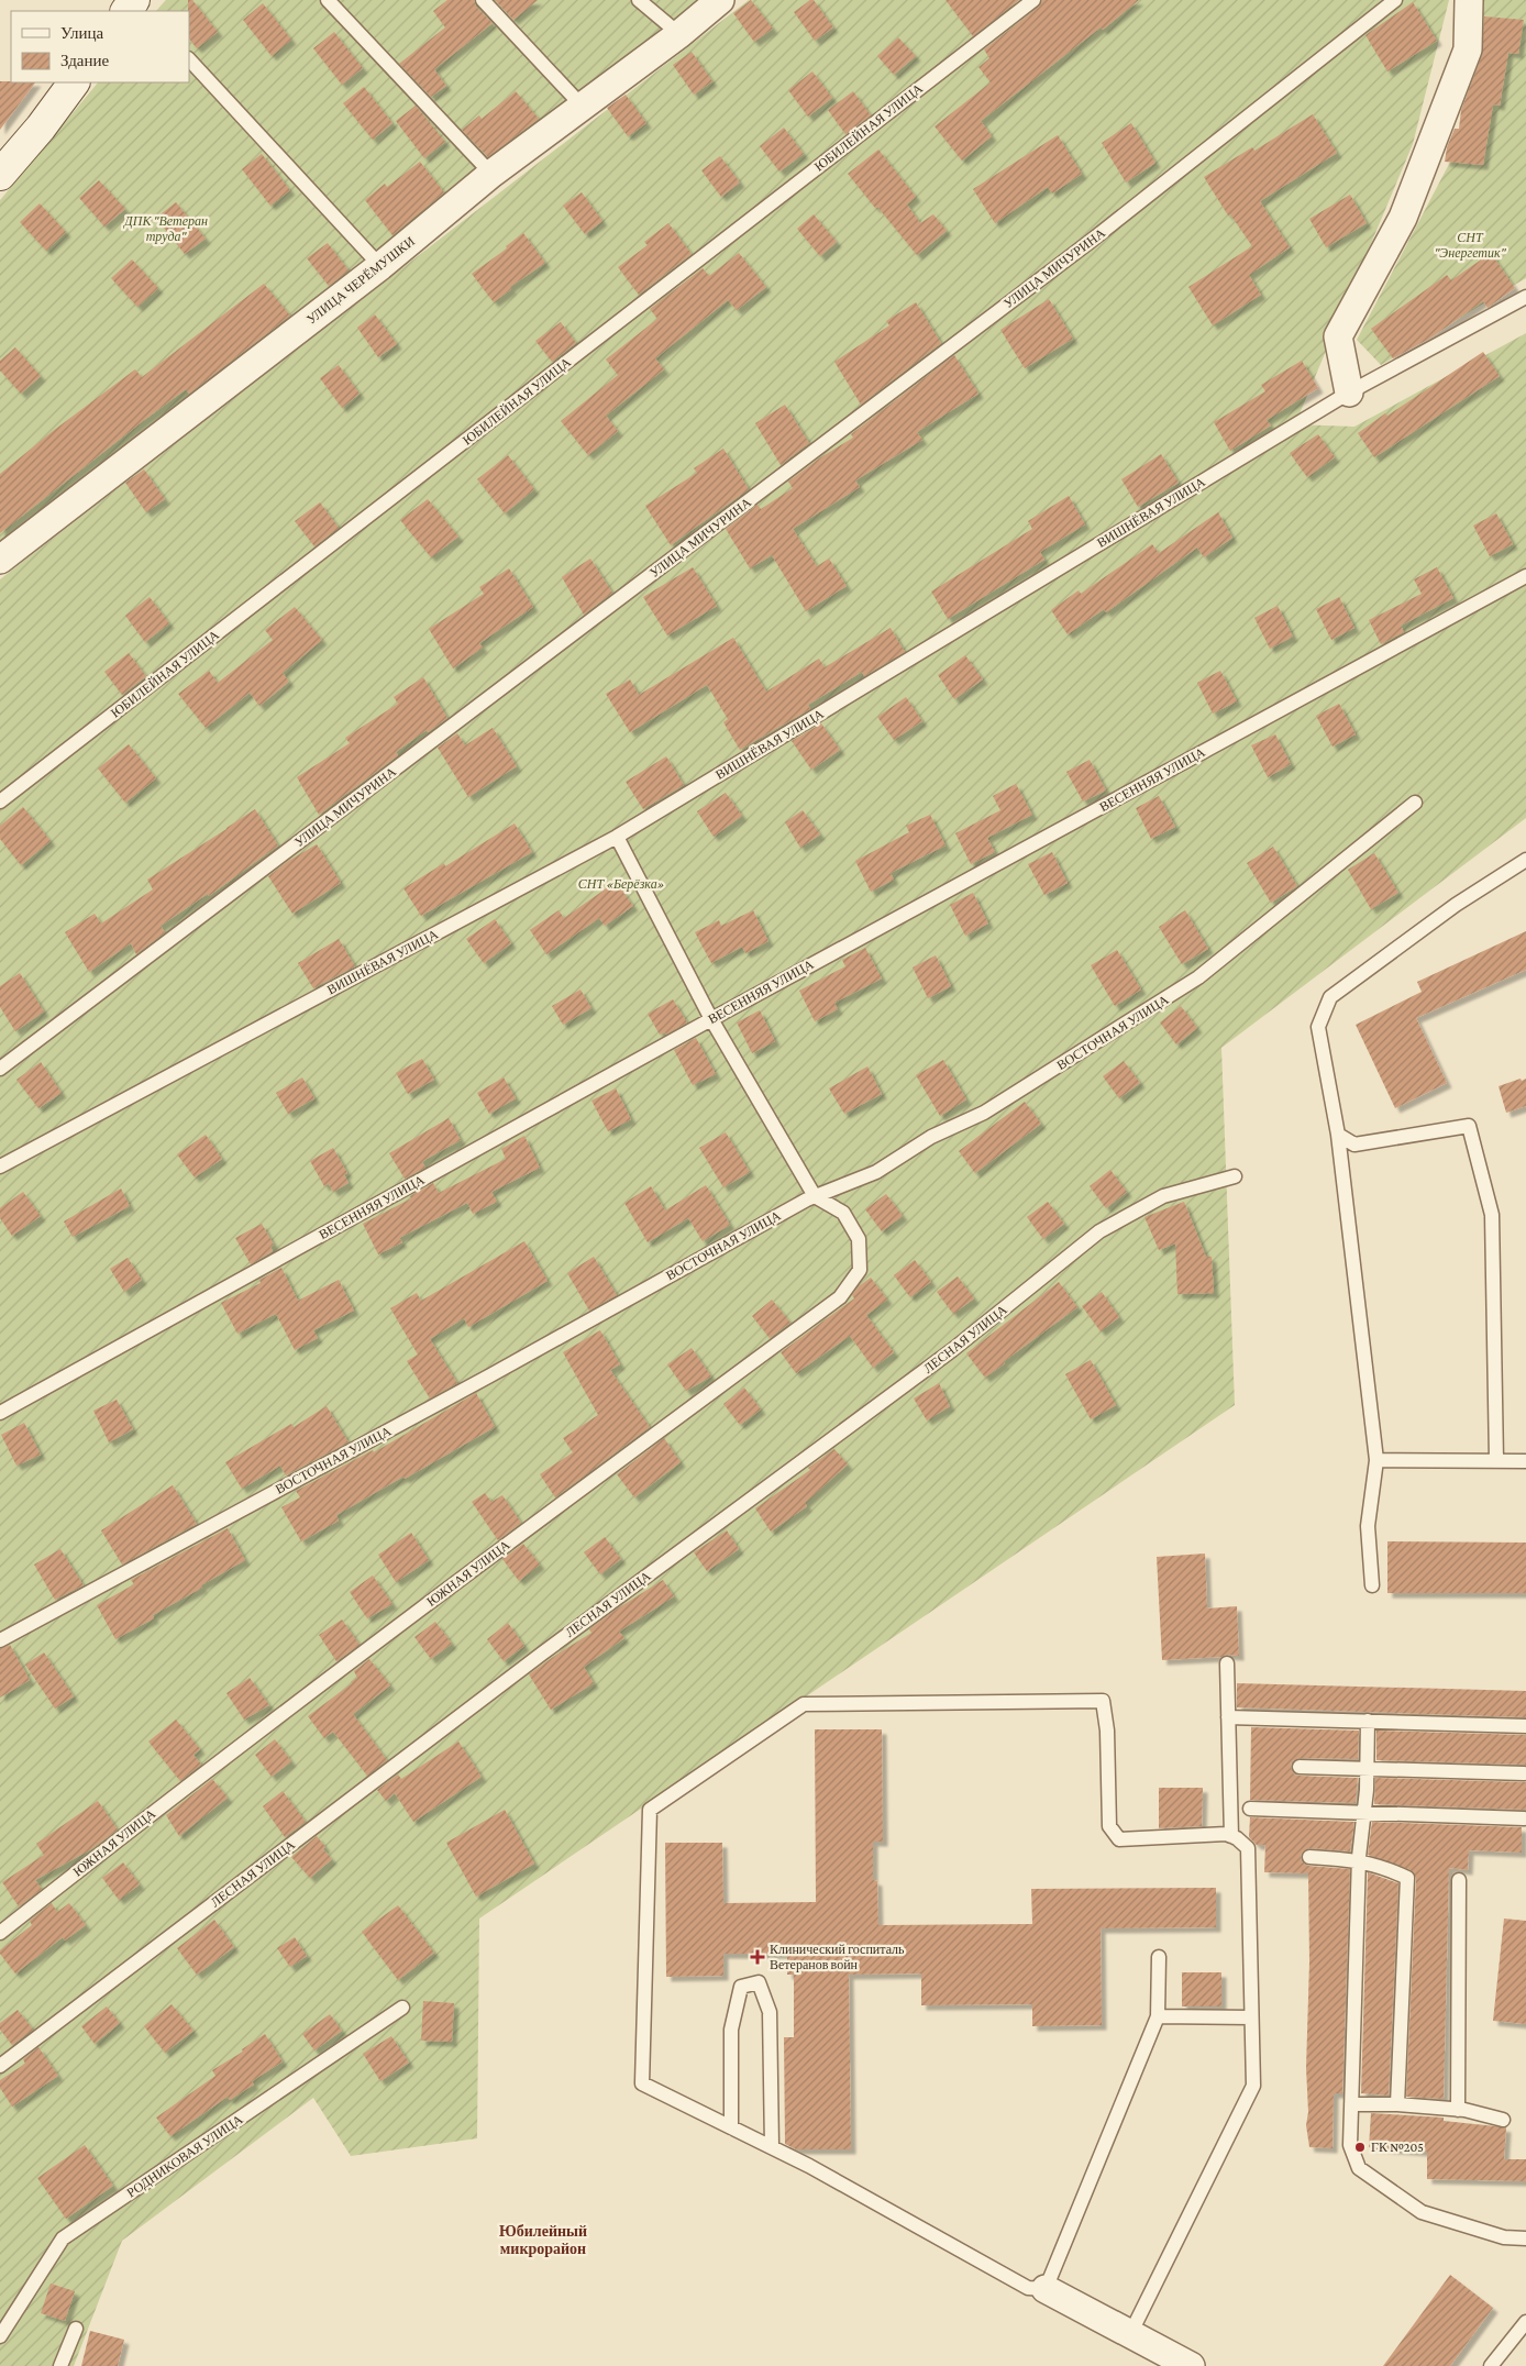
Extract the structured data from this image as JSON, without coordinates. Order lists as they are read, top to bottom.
{
  "streets": {
    "street": ["УЛИЦА ЧЕРЁМУШКИ"],
    "lane": [
      "ЮБИЛЕЙНАЯ УЛИЦА",
      "УЛИЦА МИЧУРИНА",
      "ВИШНЁВАЯ УЛИЦА",
      "ВЕСЕННЯЯ УЛИЦА",
      "ВОСТОЧНАЯ УЛИЦА",
      "ЛЕСНАЯ УЛИЦА",
      "ЮЖНАЯ УЛИЦА",
      "РОДНИКОВАЯ УЛИЦА"
    ]
  },
  "crossings": [
    ["ВОСТОЧНАЯ УЛИЦА", "ЮЖНАЯ УЛИЦА"]
  ],
  "districts": ["Юбилейный микрорайон"],
  "parks": ["ДПК \"Ветеран труда\"", "СНТ \"Энергетик\"", "СНТ «Берёзка»"],
  "places": {
    "health": ["Клинический госпиталь Ветеранов войн"],
    "other": ["ГК №205"]
  },
  "legend": ["Улица", "Здание"]
}
